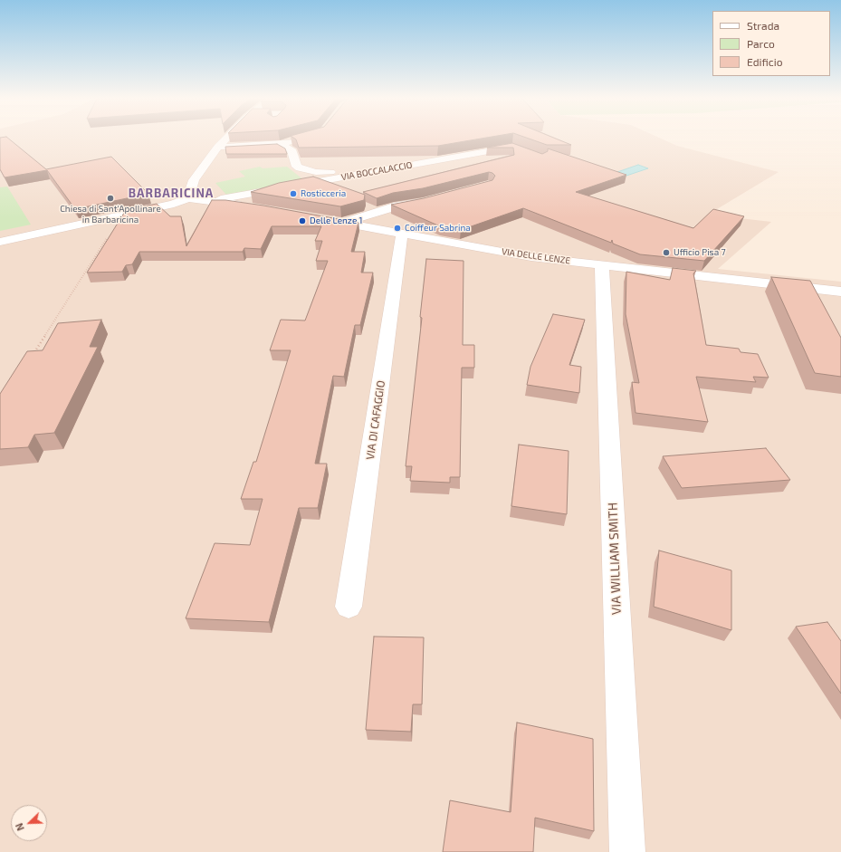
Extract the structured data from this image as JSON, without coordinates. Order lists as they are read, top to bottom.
{
  "streets": {
    "street": [
      "VIA BOCCALACCIO",
      "VIA DELLE LENZE",
      "VIA DI CAFAGGIO",
      "VIA WILLIAM SMITH"
    ]
  },
  "crossings": [
    ["VIA DELLE LENZE", "VIA DI CAFAGGIO"],
    ["VIA DELLE LENZE", "VIA WILLIAM SMITH"]
  ],
  "districts": ["BARBARICINA"],
  "places": [
    "Rosticceria",
    "Chiesa di Sant'Apollinare in Barbaricina",
    "Delle Lenze 1",
    "Coiffeur Sabrina",
    "Ufficio Pisa 7"
  ],
  "legend": ["Strada", "Parco", "Edificio"],
  "north": "bottom left"
}
